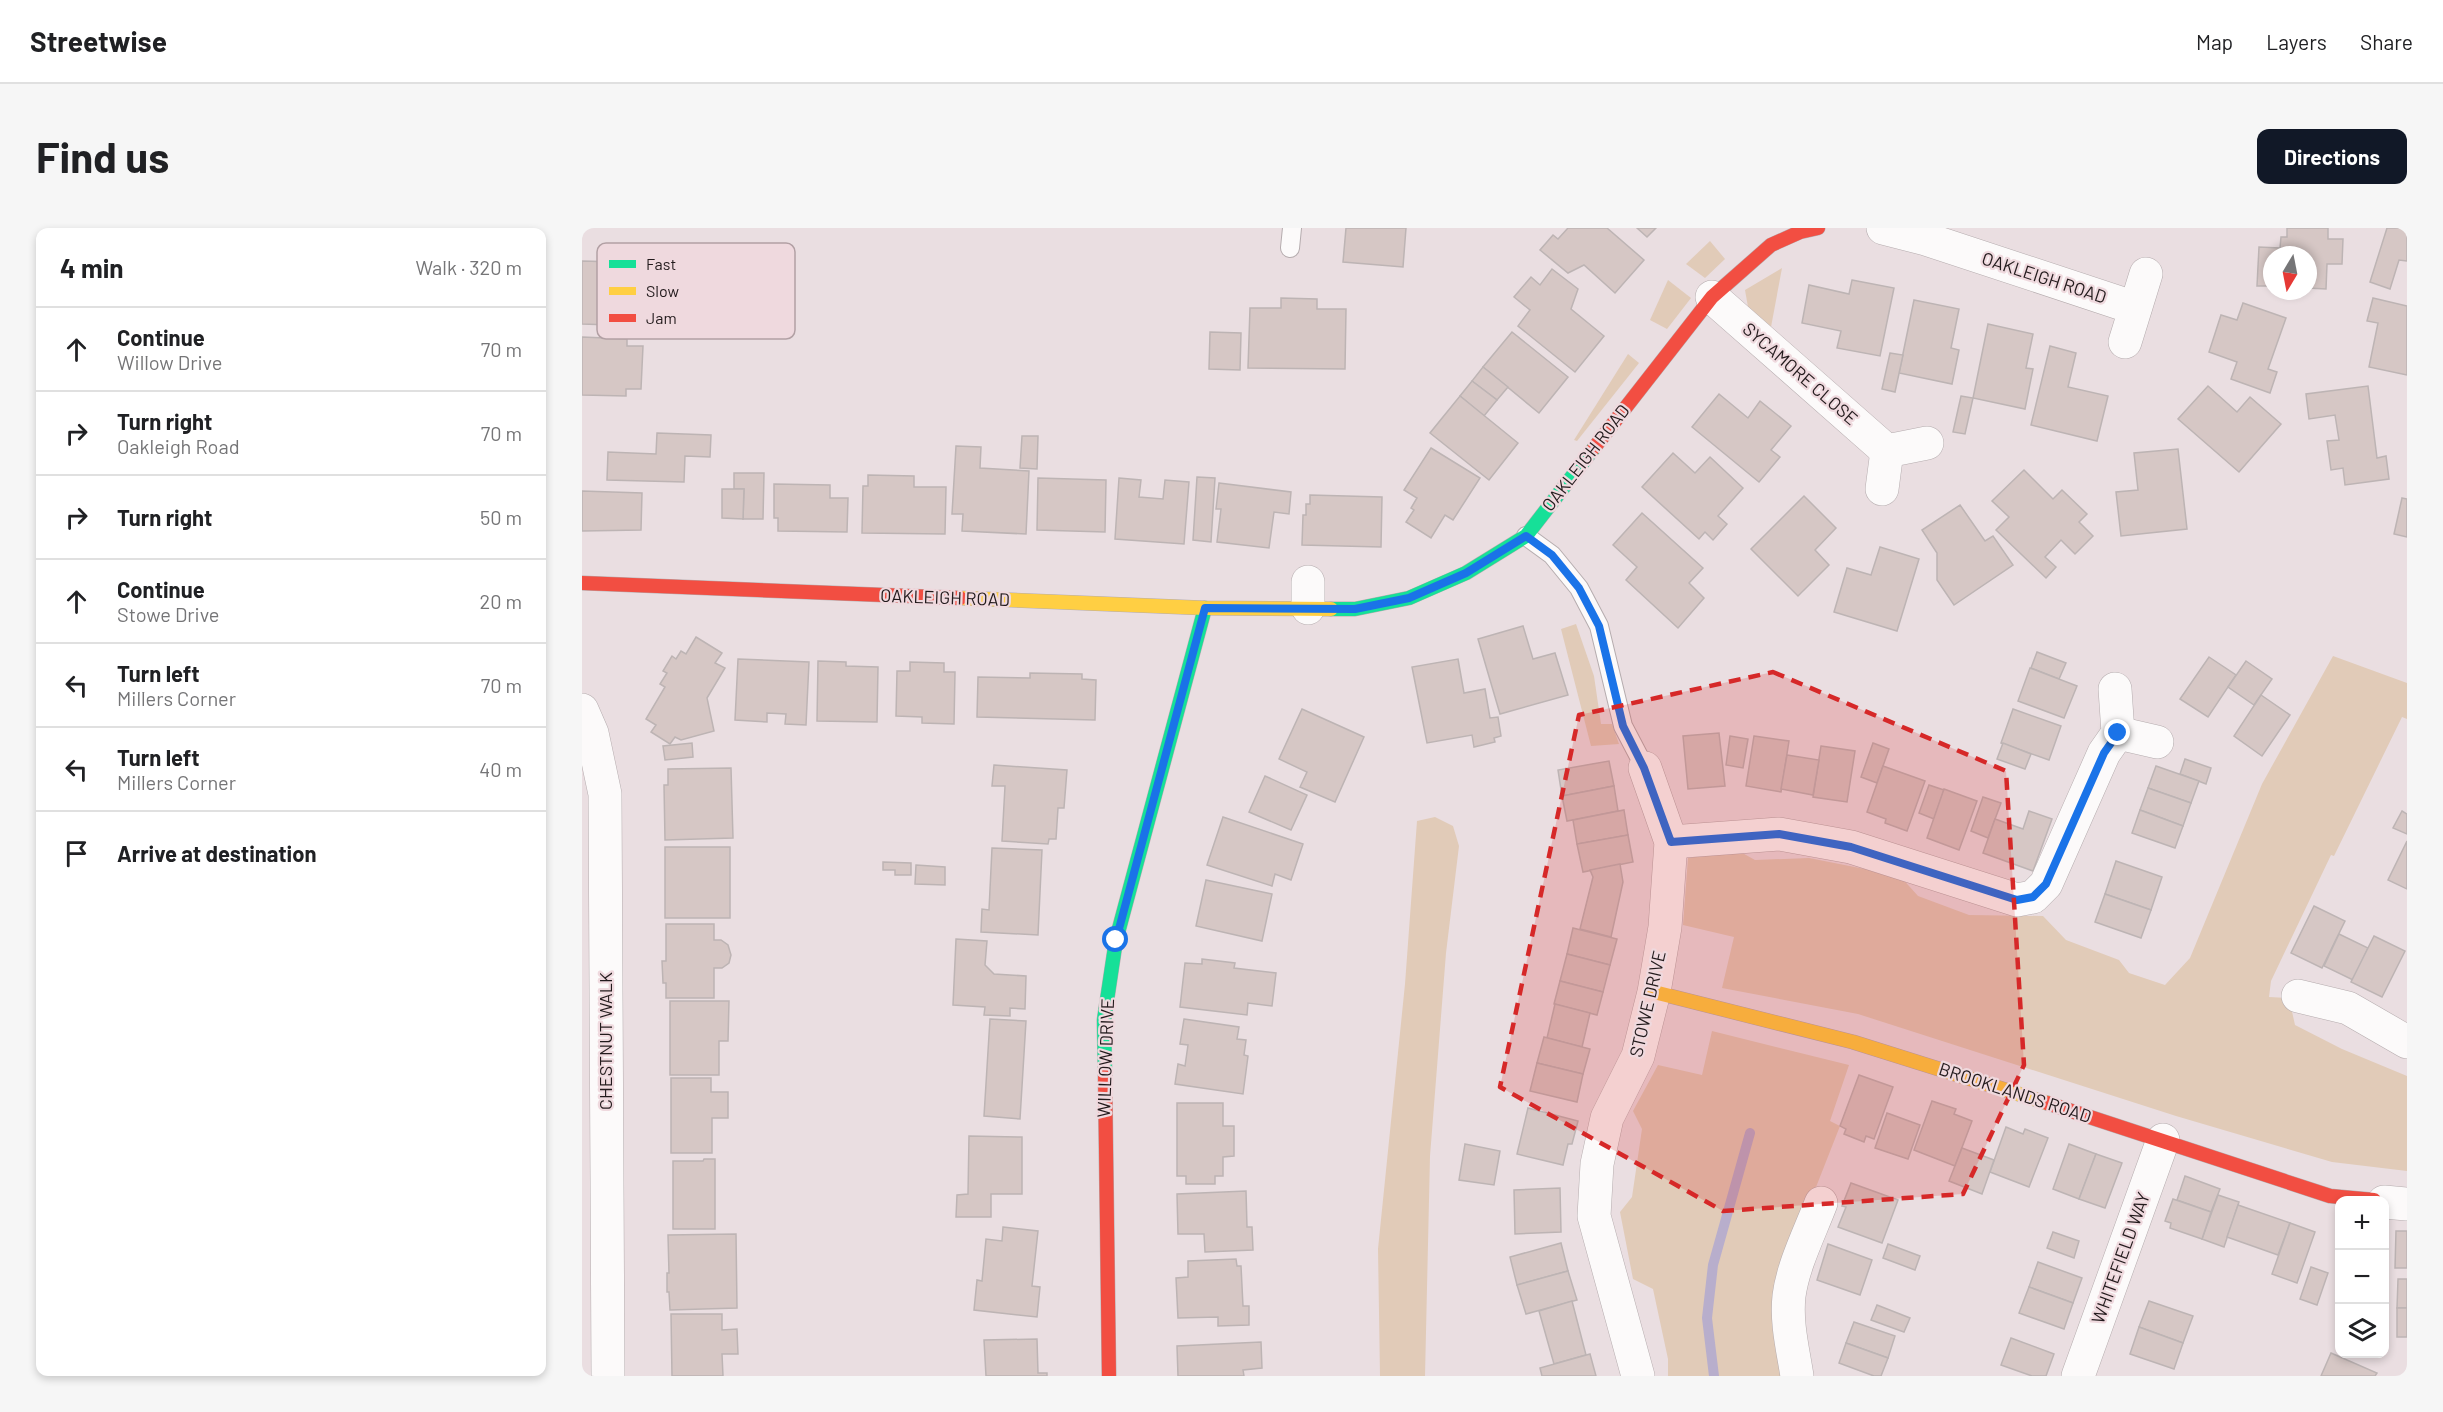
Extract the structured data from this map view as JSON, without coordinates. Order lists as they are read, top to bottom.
{
  "streets": {
    "street": [
      "OAKLEIGH ROAD",
      "SYCAMORE CLOSE",
      "STOWE DRIVE",
      "CHESTNUT WALK",
      "WILLOW DRIVE",
      "BROOKLANDS ROAD",
      "WHITEFIELD WAY"
    ]
  },
  "crossings": [
    ["OAKLEIGH ROAD", "SYCAMORE CLOSE"],
    ["OAKLEIGH ROAD", "WILLOW DRIVE"],
    ["STOWE DRIVE", "BROOKLANDS ROAD"],
    ["BROOKLANDS ROAD", "WHITEFIELD WAY"]
  ],
  "legend": ["Fast", "Slow", "Jam"],
  "north": "bottom",
  "page": {
    "header": "Streetwise",
    "nav": ["Map", "Layers", "Share"],
    "buttons": "Directions",
    "title": "Find us",
    "heading": ["4 min", "Walk · 320 m"],
    "list": [
      ["Continue", "Willow Drive", "70 m"],
      ["Turn right", "Oakleigh Road", "70 m"],
      ["Turn right", "50 m"],
      ["Continue", "Stowe Drive", "20 m"],
      ["Turn left", "Millers Corner", "70 m"],
      ["Turn left", "Millers Corner", "40 m"],
      "Arrive at destination"
    ],
    "map_buttons": ["+", "−"]
  }
}
